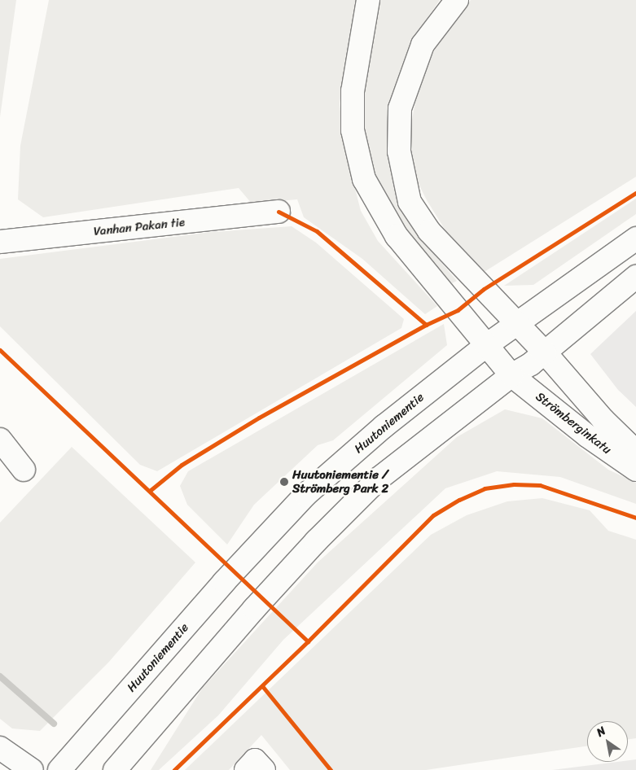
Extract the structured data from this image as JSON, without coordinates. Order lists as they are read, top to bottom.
{
  "streets": {
    "main road": ["Vanhan Pakan tie", "Huutoniementie", "Strömberginkatu"]
  },
  "crossings": [
    ["Huutoniementie", "Strömberginkatu"]
  ],
  "places": ["Huutoniementie / Strömberg Park 2"],
  "north": "top left"
}
